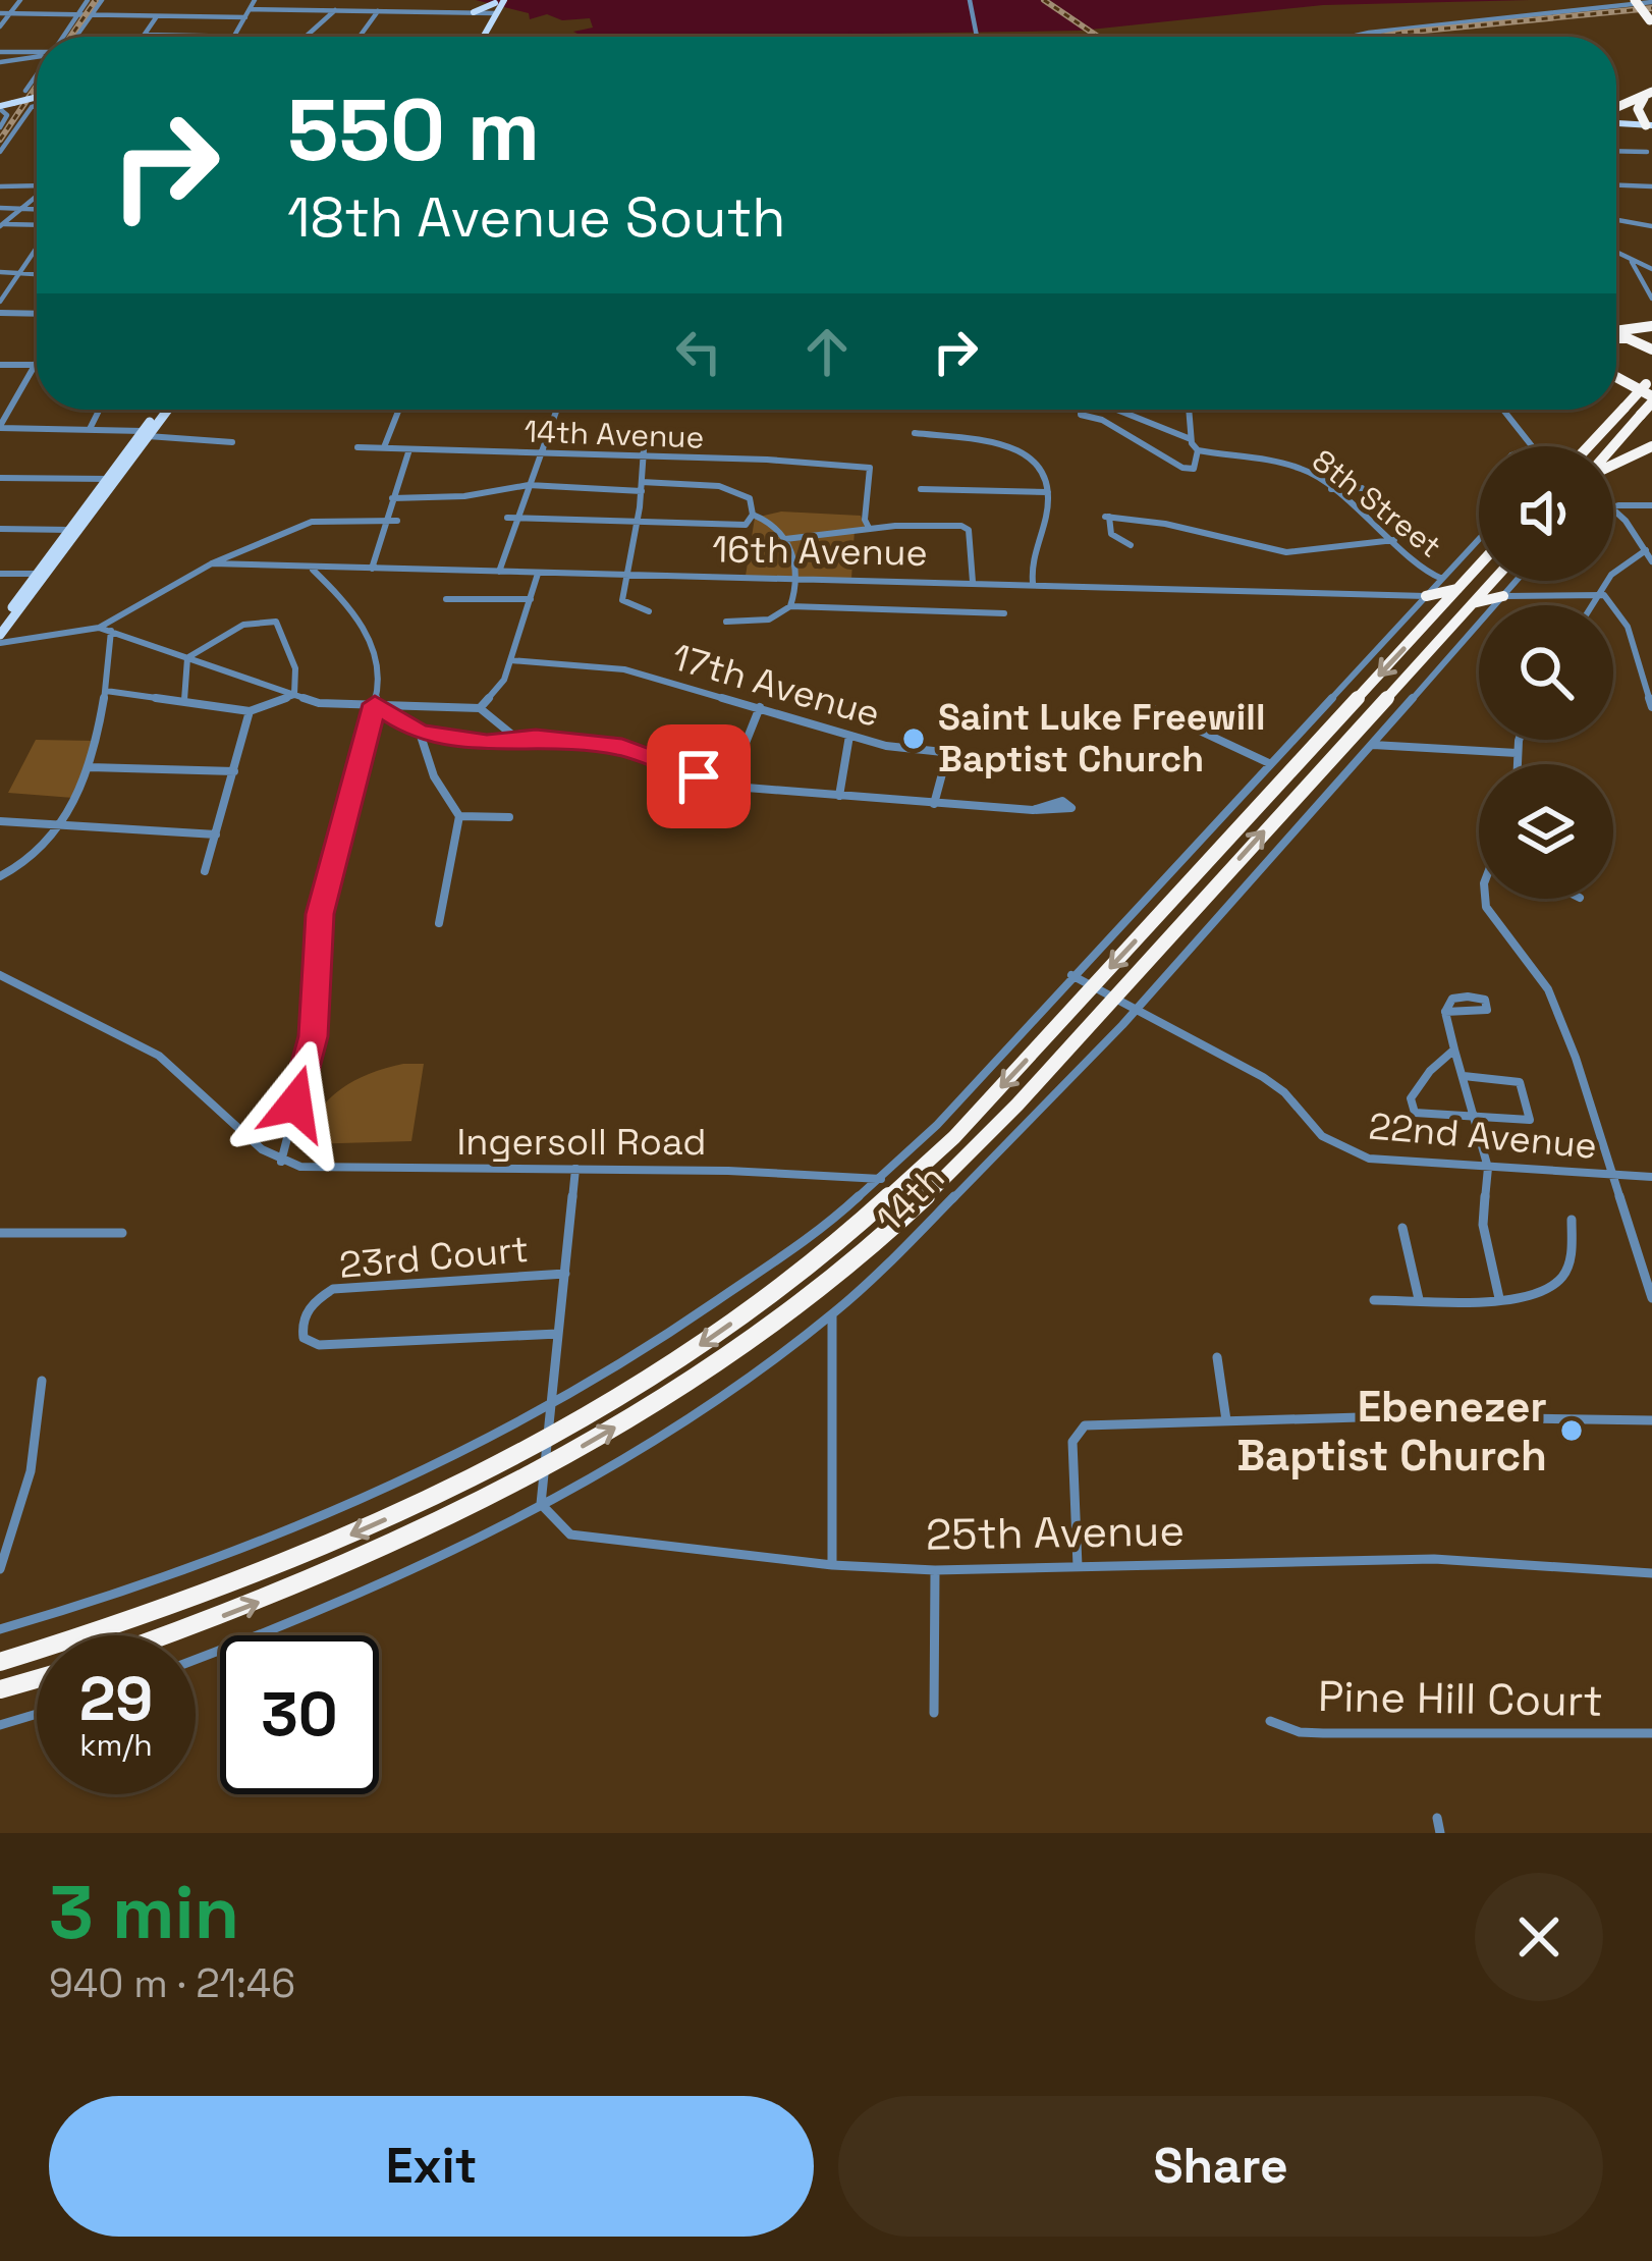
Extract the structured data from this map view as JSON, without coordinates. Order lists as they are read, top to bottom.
{
  "streets": {
    "street": [
      "14th Avenue",
      "8th Street",
      "16th Avenue",
      "17th Avenue",
      "22nd Avenue",
      "Ingersoll Road",
      "14th",
      "23rd Court",
      "25th Avenue",
      "Pine Hill Court"
    ]
  },
  "crossings": [
    ["22nd Avenue", "14th"],
    ["14th", "25th Avenue"]
  ],
  "places": ["Saint Luke Freewill Baptist Church", "Ebenezer Baptist Church"],
  "page": {
    "turn": ["550 m", "18th Avenue South"],
    "speed": "29 km/h",
    "limit": "30",
    "heading": ["3 min", "940 m · 21:46"],
    "buttons": ["Exit", "Share"]
  }
}
